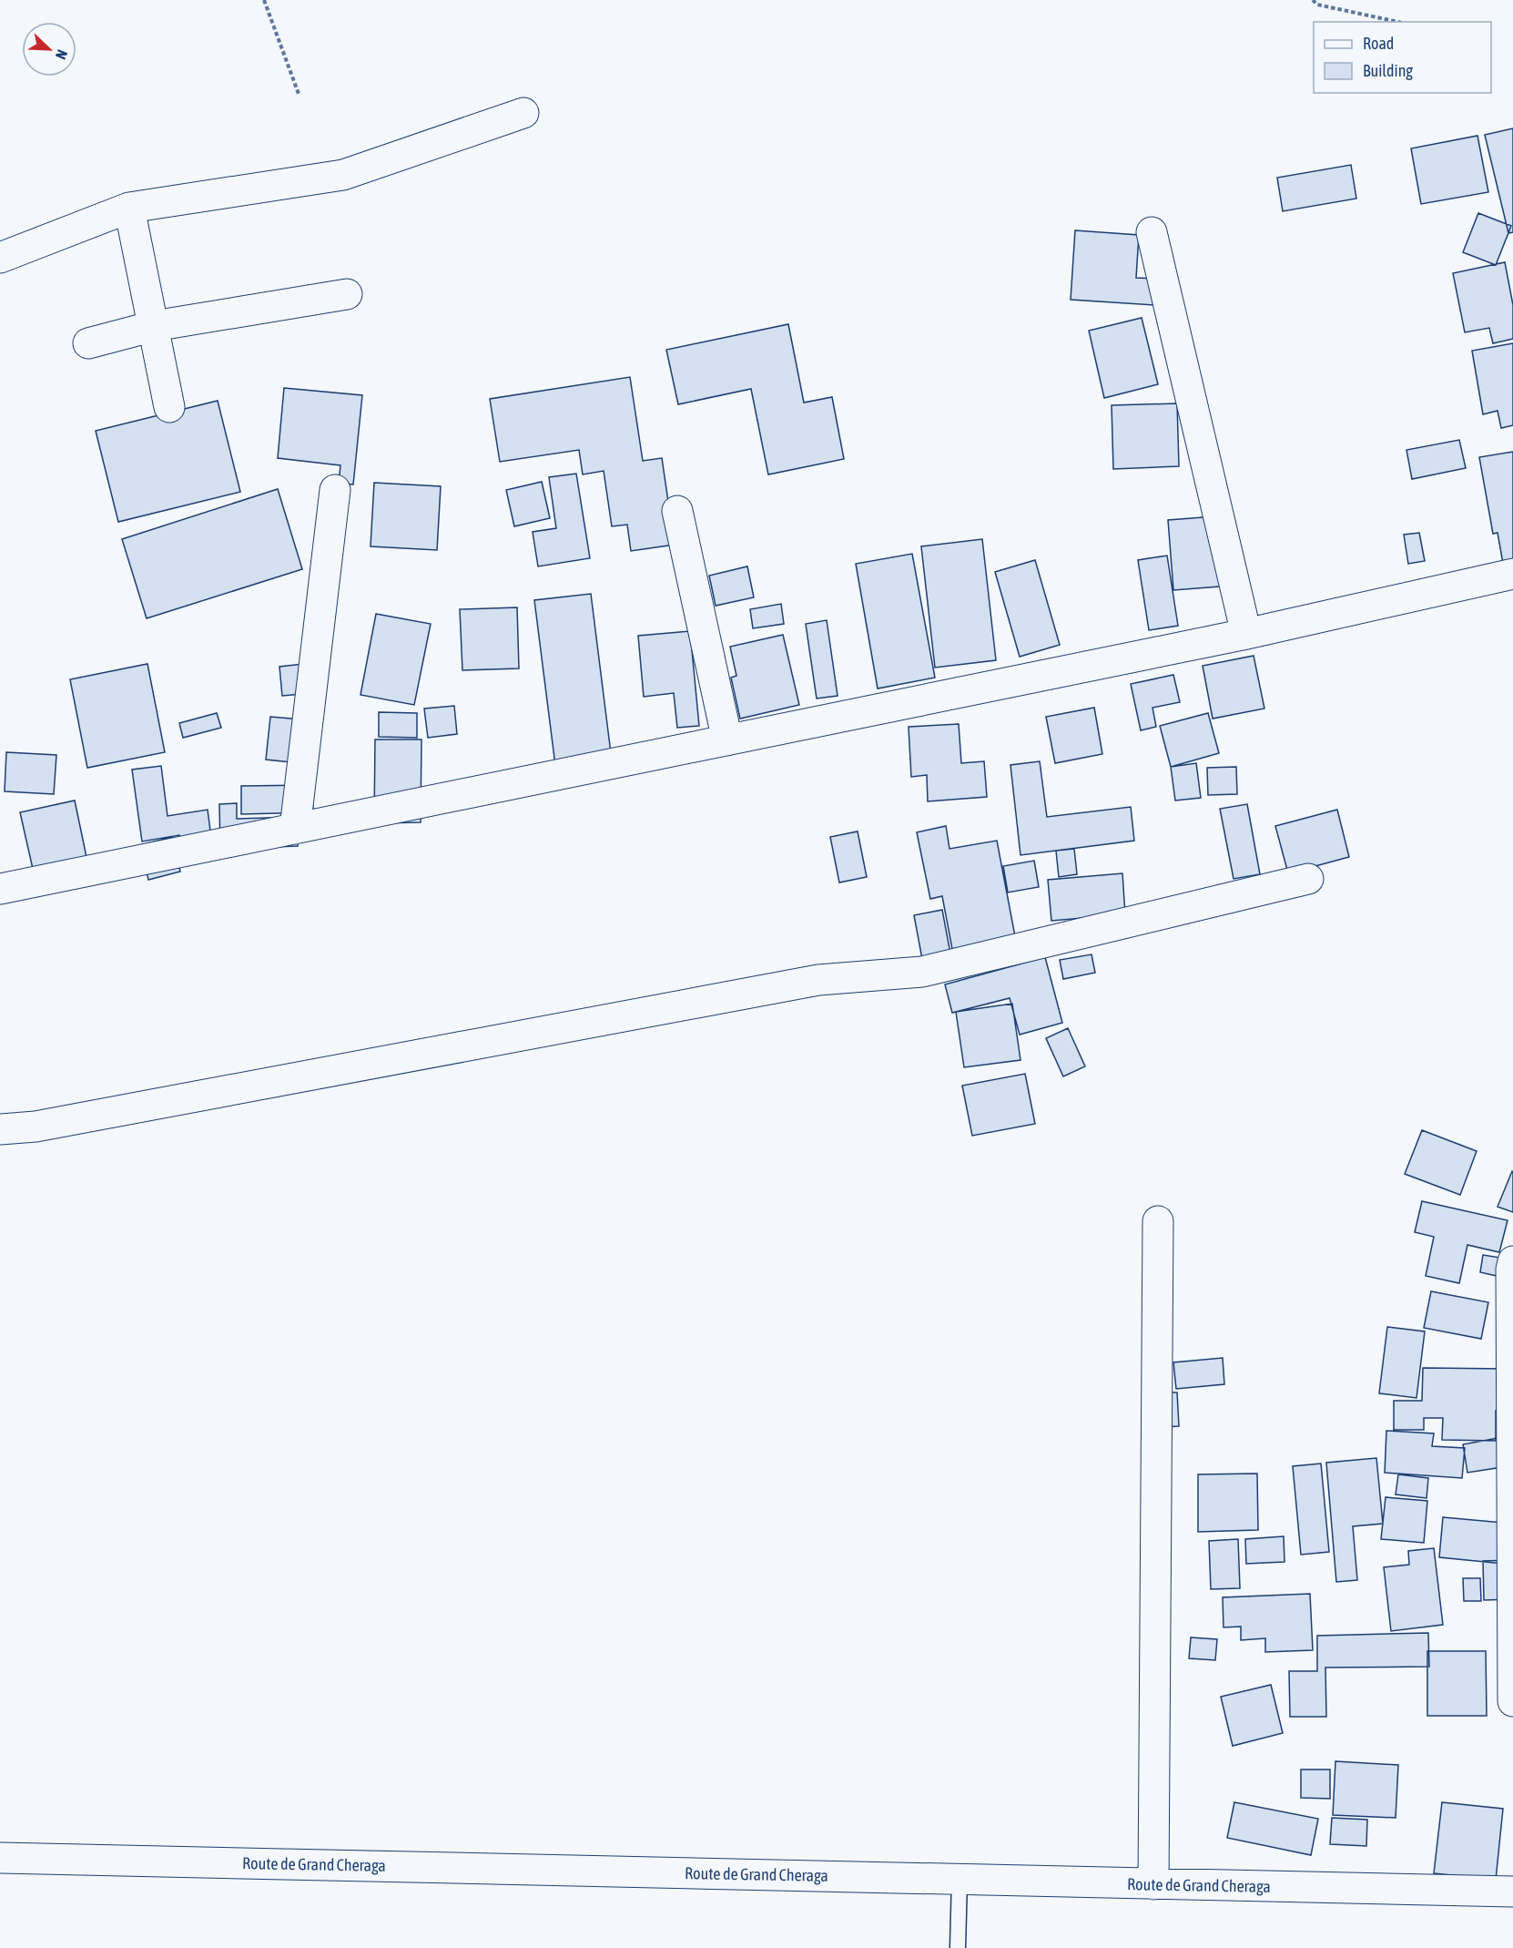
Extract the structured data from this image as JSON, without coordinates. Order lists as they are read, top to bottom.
{
  "streets": {
    "street": ["Route de Grand Cheraga"]
  },
  "legend": ["Road", "Building"],
  "north": "bottom right"
}
